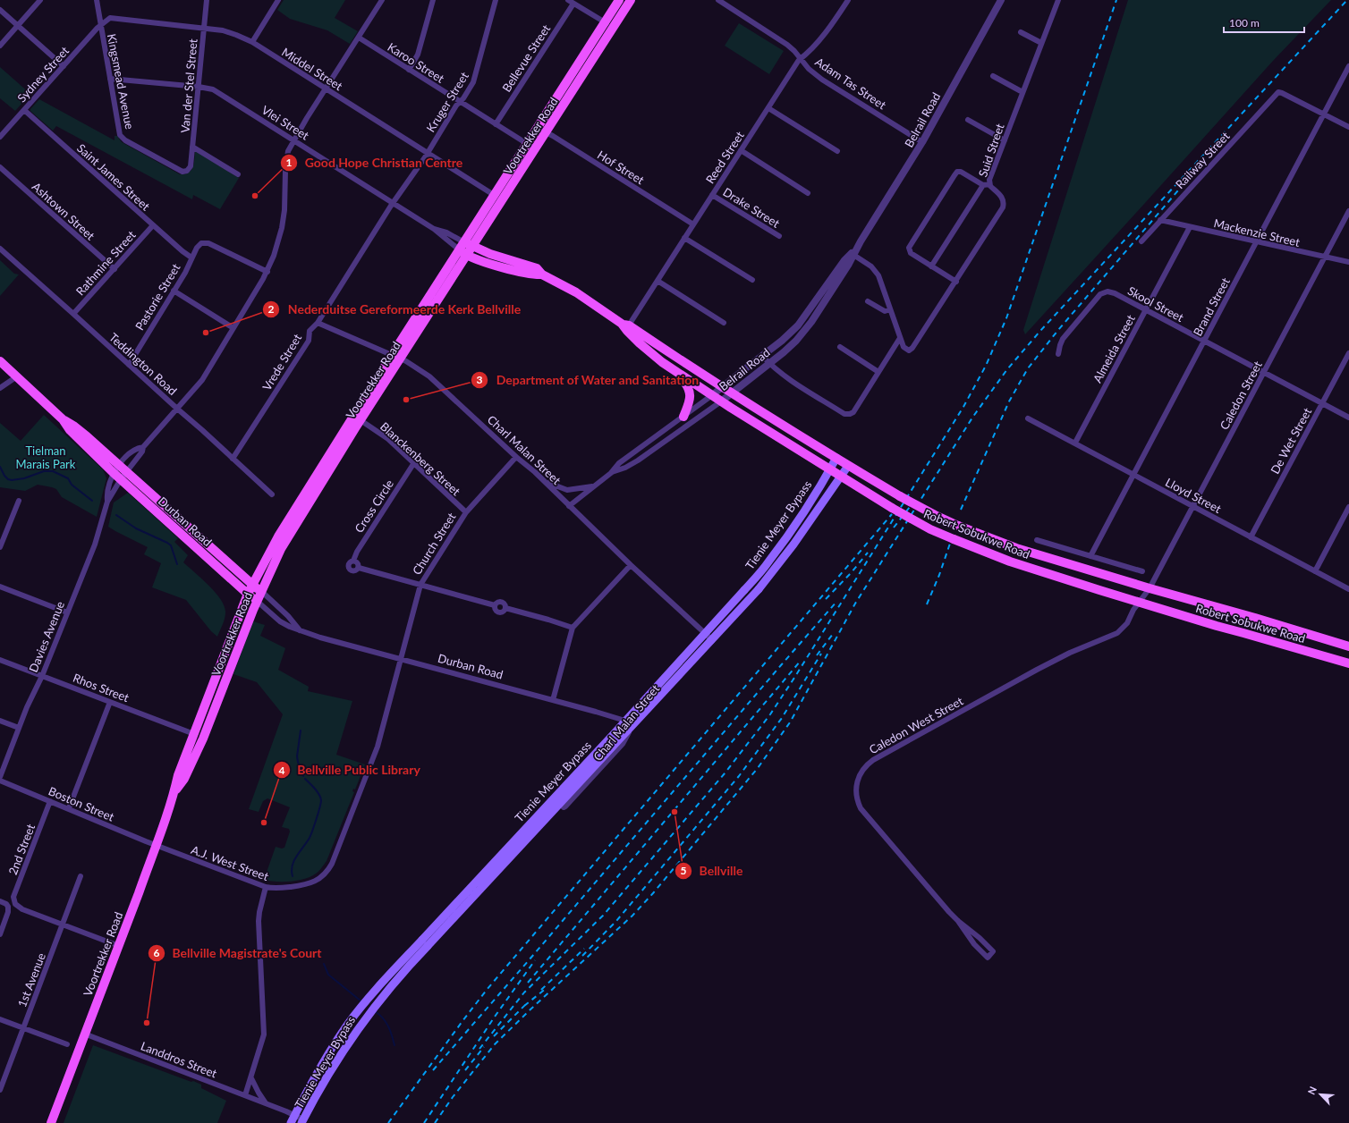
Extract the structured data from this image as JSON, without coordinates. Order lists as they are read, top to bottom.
{
  "streets": {
    "main road": [
      "Voortrekker Road",
      "Durban Road",
      "Tienie Meyer Bypass",
      "Robert Sobukwe Road"
    ],
    "street": [
      "Bellevue Street",
      "Karoo Street",
      "Middel Street",
      "Sydney Street",
      "Kingsmead Avenue",
      "Adam Tas Street",
      "Van der Stel Street",
      "Kruger Street",
      "Belrail Road",
      "Vlei Street",
      "Suid Street",
      "Reed Street",
      "Railway Street",
      "Hof Street",
      "Saint James Street",
      "Drake Street",
      "Ashtown Street",
      "Mackenzie Street",
      "Rathmine Street",
      "Pastorie Street",
      "Skool Street",
      "Brand Street",
      "Almeida Street",
      "Vrede Street",
      "Teddington Road",
      "Caledon Street",
      "De Wet Street",
      "Charl Malan Street",
      "Blanckenberg Street",
      "Lloyd Street",
      "Cross Circle",
      "Church Street",
      "Davies Avenue",
      "Rhos Street",
      "Caledon West Street",
      "Boston Street",
      "2nd Street",
      "A.J. West Street",
      "1st Avenue",
      "Landdros Street"
    ]
  },
  "crossings": [
    ["Bellevue Street", "Karoo Street"],
    ["Karoo Street", "Kruger Street"],
    ["Karoo Street", "Voortrekker Road"],
    ["Middel Street", "Sydney Street"],
    ["Middel Street", "Kingsmead Avenue"],
    ["Middel Street", "Van der Stel Street"],
    ["Middel Street", "Kruger Street"],
    ["Middel Street", "Voortrekker Road"],
    ["Sydney Street", "Kingsmead Avenue"],
    ["Sydney Street", "Saint James Street"],
    ["Kingsmead Avenue", "Van der Stel Street"],
    ["Kingsmead Avenue", "Vlei Street"],
    ["Adam Tas Street", "Belrail Road"],
    ["Adam Tas Street", "Reed Street"],
    ["Van der Stel Street", "Vlei Street"],
    ["Kruger Street", "Vlei Street"],
    ["Kruger Street", "Vrede Street"],
    ["Belrail Road", "Charl Malan Street"],
    ["Belrail Road", "Robert Sobukwe Road"],
    ["Vlei Street", "Voortrekker Road"],
    ["Vlei Street", "Vrede Street"],
    ["Vlei Street", "Robert Sobukwe Road"],
    ["Voortrekker Road", "Hof Street"],
    ["Voortrekker Road", "Charl Malan Street"],
    ["Voortrekker Road", "Blanckenberg Street"],
    ["Voortrekker Road", "Durban Road"],
    ["Voortrekker Road", "Robert Sobukwe Road"],
    ["Voortrekker Road", "Rhos Street"],
    ["Voortrekker Road", "Boston Street"],
    ["Voortrekker Road", "A.J. West Street"],
    ["Voortrekker Road", "Landdros Street"],
    ["Reed Street", "Hof Street"],
    ["Reed Street", "Drake Street"],
    ["Reed Street", "Robert Sobukwe Road"],
    ["Railway Street", "Mackenzie Street"],
    ["Railway Street", "Brand Street"],
    ["Saint James Street", "Rathmine Street"],
    ["Saint James Street", "Pastorie Street"],
    ["Ashtown Street", "Rathmine Street"],
    ["Mackenzie Street", "Brand Street"],
    ["Mackenzie Street", "Almeida Street"],
    ["Mackenzie Street", "Caledon Street"],
    ["Rathmine Street", "Teddington Road"],
    ["Pastorie Street", "Teddington Road"],
    ["Skool Street", "Brand Street"],
    ["Skool Street", "Almeida Street"],
    ["Skool Street", "Caledon Street"],
    ["Skool Street", "De Wet Street"],
    ["Brand Street", "Lloyd Street"],
    ["Almeida Street", "Lloyd Street"],
    ["Vrede Street", "Teddington Road"],
    ["Vrede Street", "Charl Malan Street"],
    ["Caledon Street", "Lloyd Street"],
    ["Caledon Street", "Robert Sobukwe Road"],
    ["Caledon Street", "Caledon West Street"],
    ["De Wet Street", "Lloyd Street"],
    ["Charl Malan Street", "Durban Road"],
    ["Charl Malan Street", "Church Street"],
    ["Blanckenberg Street", "Cross Circle"],
    ["Blanckenberg Street", "Church Street"],
    ["Durban Road", "Church Street"],
    ["Durban Road", "Davies Avenue"],
    ["Durban Road", "A.J. West Street"],
    ["Tienie Meyer Bypass", "Robert Sobukwe Road"],
    ["Tienie Meyer Bypass", "Landdros Street"],
    ["Robert Sobukwe Road", "Caledon West Street"],
    ["Church Street", "A.J. West Street"],
    ["Davies Avenue", "Rhos Street"],
    ["Boston Street", "2nd Street"],
    ["Boston Street", "A.J. West Street"],
    ["2nd Street", "1st Avenue"]
  ],
  "parks": ["Tielman Marais Park"],
  "places": [
    "Good Hope Christian Centre",
    "Nederduitse Gereformeerde Kerk Bellville",
    "Department of Water and Sanitation",
    "Bellville",
    "Bellville Public Library",
    "Bellville Magistrate's Court"
  ],
  "scale_bar": "100 m",
  "north": "top left"
}
